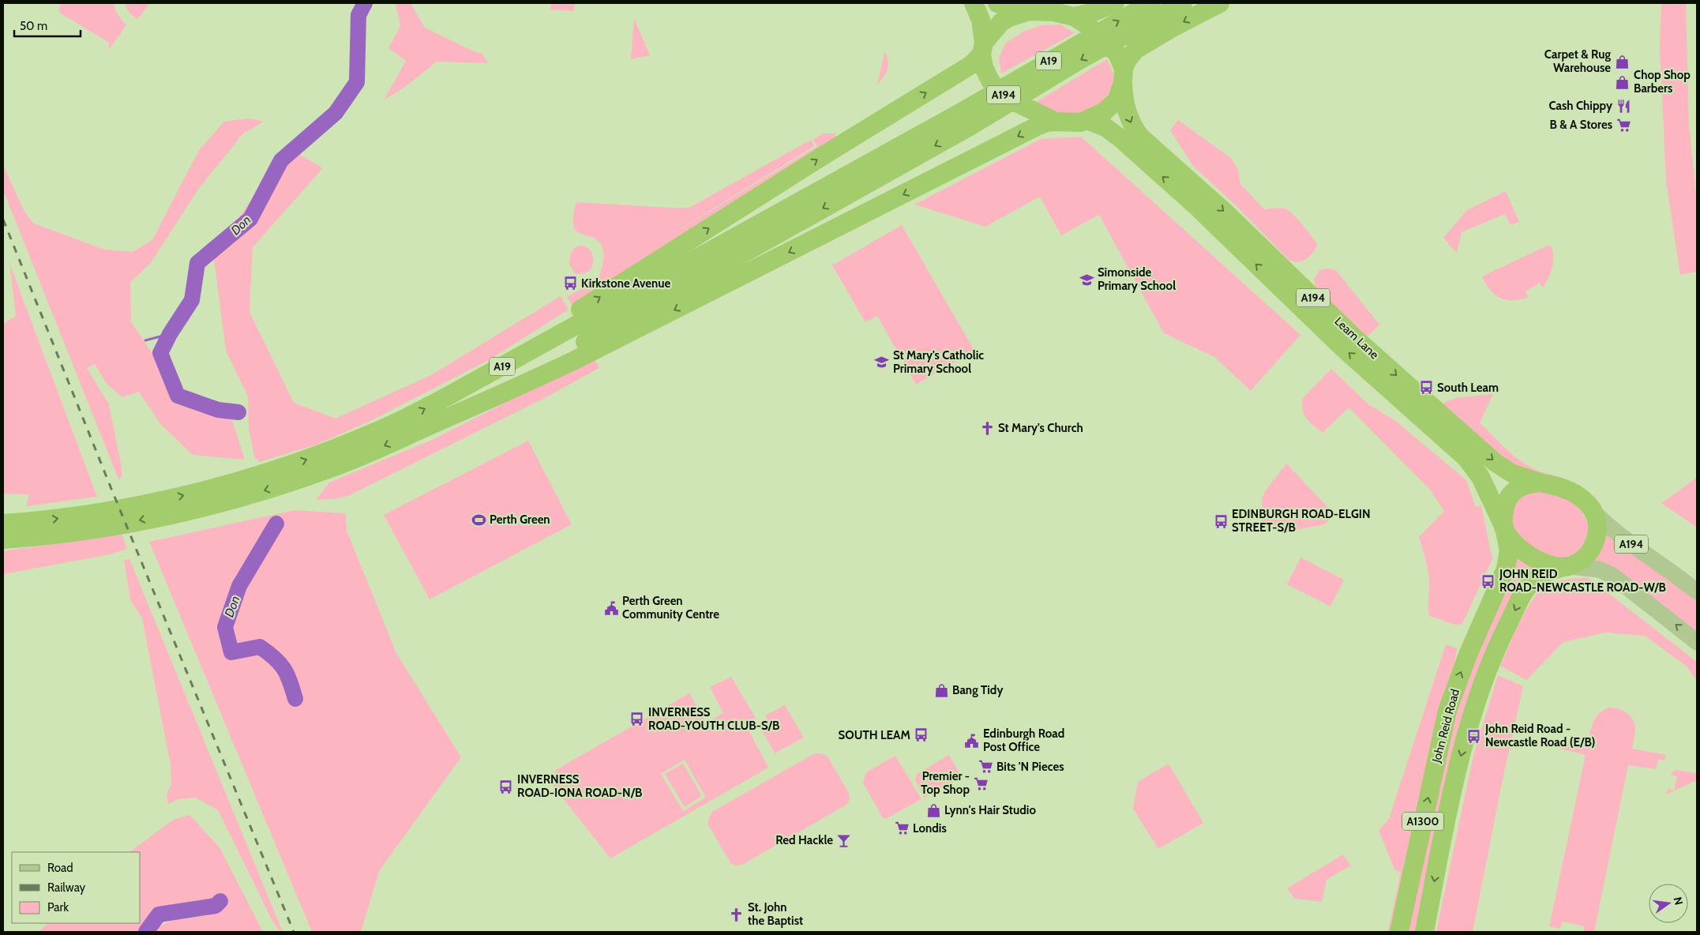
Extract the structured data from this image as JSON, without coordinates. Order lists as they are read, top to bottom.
{
  "streets": {
    "highway": [
      "A19",
      "A194",
      "Leam Lane",
      "John Reid Road",
      "A1300"
    ]
  },
  "crossings": [
    ["A194", "Leam Lane"],
    ["A194", "John Reid Road"],
    ["Leam Lane", "John Reid Road"]
  ],
  "water": ["Don"],
  "places": {
    "shop": [
      "Carpet & Rug Warehouse",
      "Chop Shop Barbers",
      "Bang Tidy",
      "Lynn's Hair Studio"
    ],
    "restaurant": ["Cash Chippy"],
    "supermarket": [
      "B & A Stores",
      "Bits 'N Pieces",
      "Premier - Top Shop",
      "Londis"
    ],
    "school or university": ["Simonside Primary School", "St Mary's Catholic Primary School"],
    "bus stop": [
      "Kirkstone Avenue",
      "South Leam",
      "EDINBURGH ROAD-ELGIN STREET-S/B",
      "JOHN REID ROAD-NEWCASTLE ROAD-W/B",
      "INVERNESS ROAD-YOUTH CLUB-S/B",
      "SOUTH LEAM",
      "John Reid Road - Newcastle Road (E/B)",
      "INVERNESS ROAD-IONA ROAD-N/B"
    ],
    "church": ["St Mary's Church", "St. John the Baptist"],
    "sports": ["Perth Green"],
    "public building": ["Perth Green Community Centre", "Edinburgh Road Post Office"],
    "bar": ["Red Hackle"]
  },
  "legend": ["Road", "Railway", "Park"],
  "scale_bar": "50 m",
  "north": "right"
}
